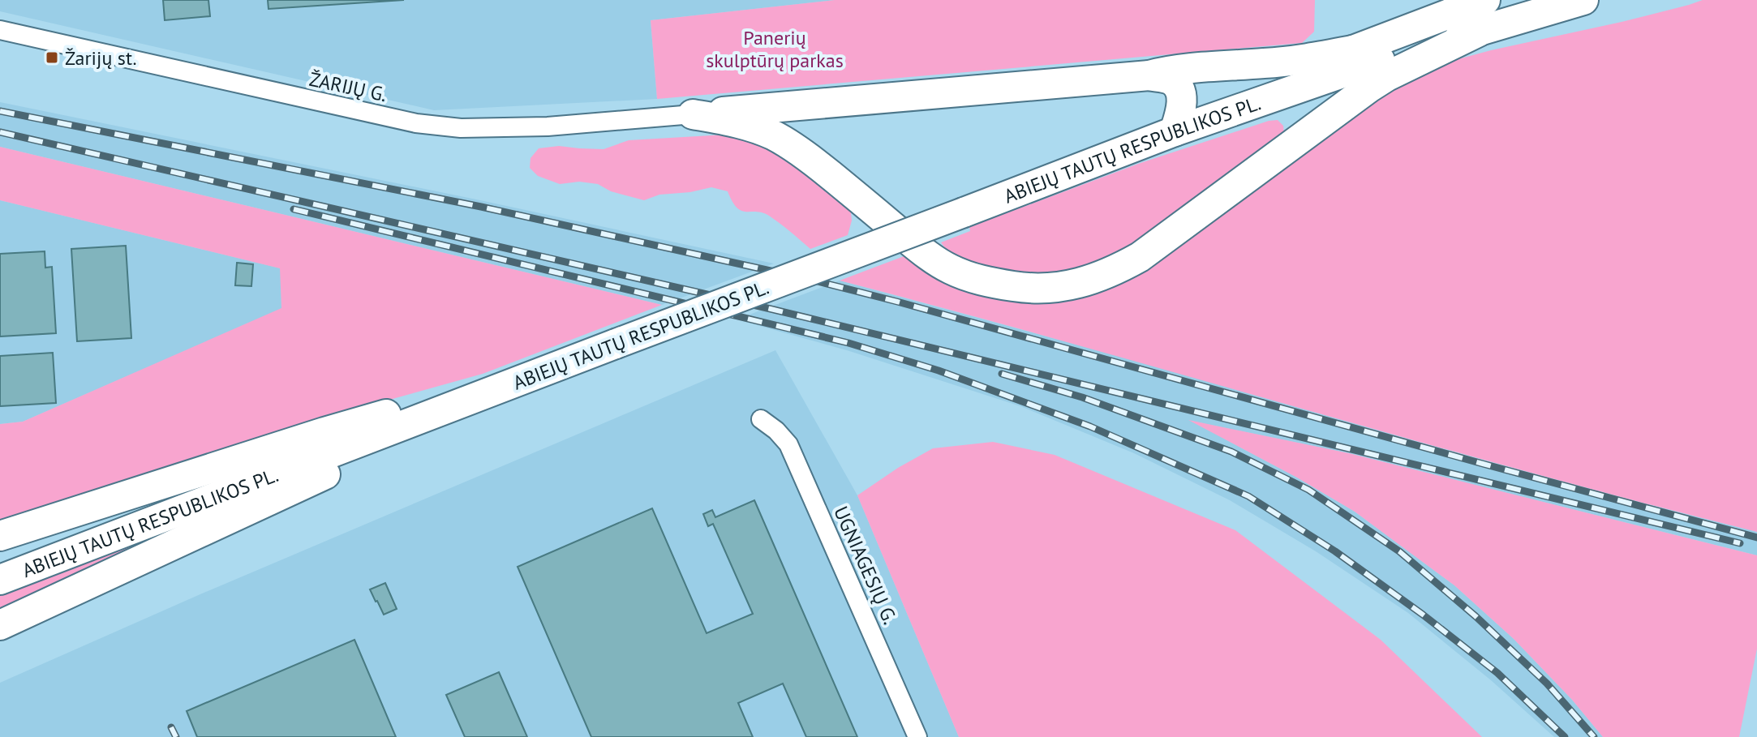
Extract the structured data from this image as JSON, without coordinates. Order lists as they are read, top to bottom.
{
  "streets": {
    "highway": ["ABIEJŲ TAUTŲ RESPUBLIKOS PL."],
    "street": ["ŽARIJŲ G.", "UGNIAGESIŲ G."]
  },
  "parks": ["Panerių skulptūrų parkas"],
  "places": {
    "transit": ["Žarijų st."]
  }
}
